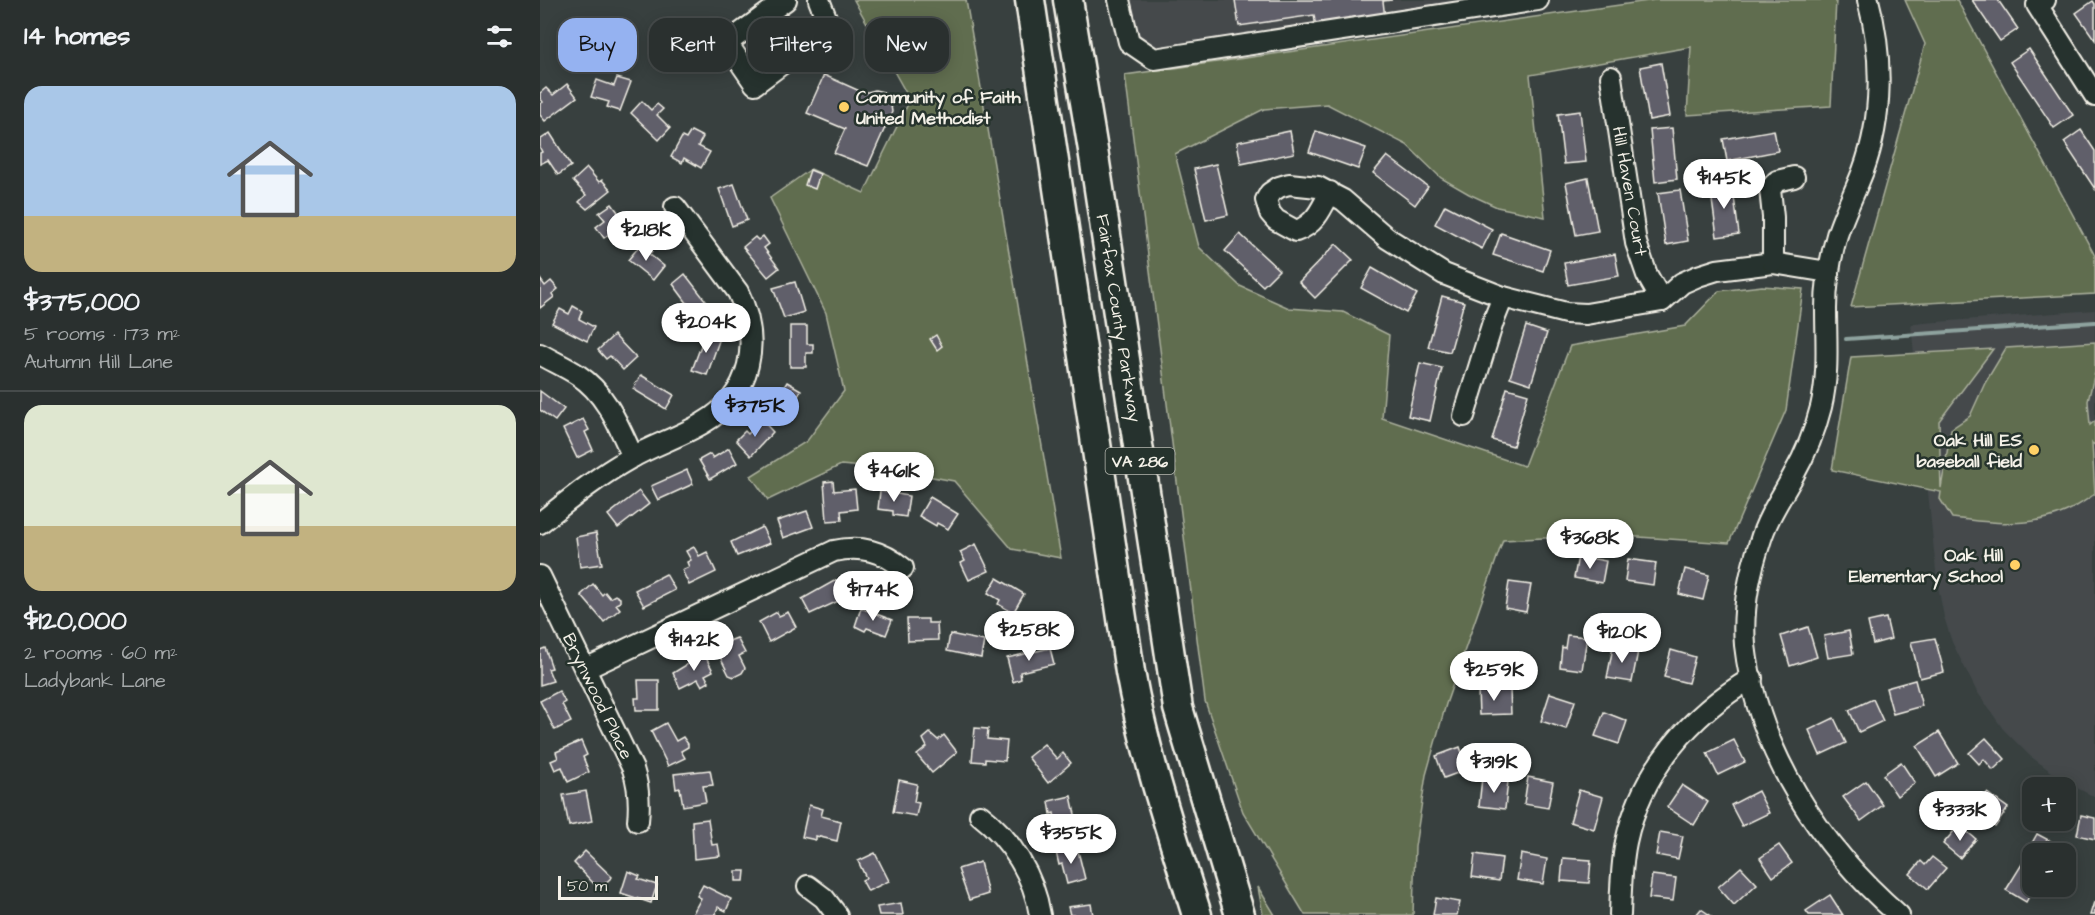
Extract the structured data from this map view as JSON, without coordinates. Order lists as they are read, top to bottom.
{
  "streets": {
    "highway": ["Fairfax County Parkway", "VA 286"],
    "street": ["Hill Haven Court", "Brynwood Place"]
  },
  "places": ["Community of Faith United Methodist", "Oak Hill ES baseball field", "Oak Hill Elementary School"],
  "scale_bar": "50 m",
  "page": {
    "heading": "14 homes",
    "chip": [
      "Buy",
      "Rent",
      "Filters",
      "New"
    ],
    "list": [
      {
        "name": "$375,000",
        "note": "5 rooms · 173 m² · Autumn Hill Lane"
      },
      {
        "name": "$120,000",
        "note": "2 rooms · 60 m² · Ladybank Lane"
      }
    ],
    "price": [
      "$145K",
      "$218K",
      "$204K",
      "$375K",
      "$461K",
      "$368K",
      "$174K",
      "$258K",
      "$120K",
      "$142K",
      "$259K",
      "$319K",
      "$333K",
      "$355K"
    ],
    "map_buttons": ["+", "−"],
    "scale": "50 m"
  }
}
